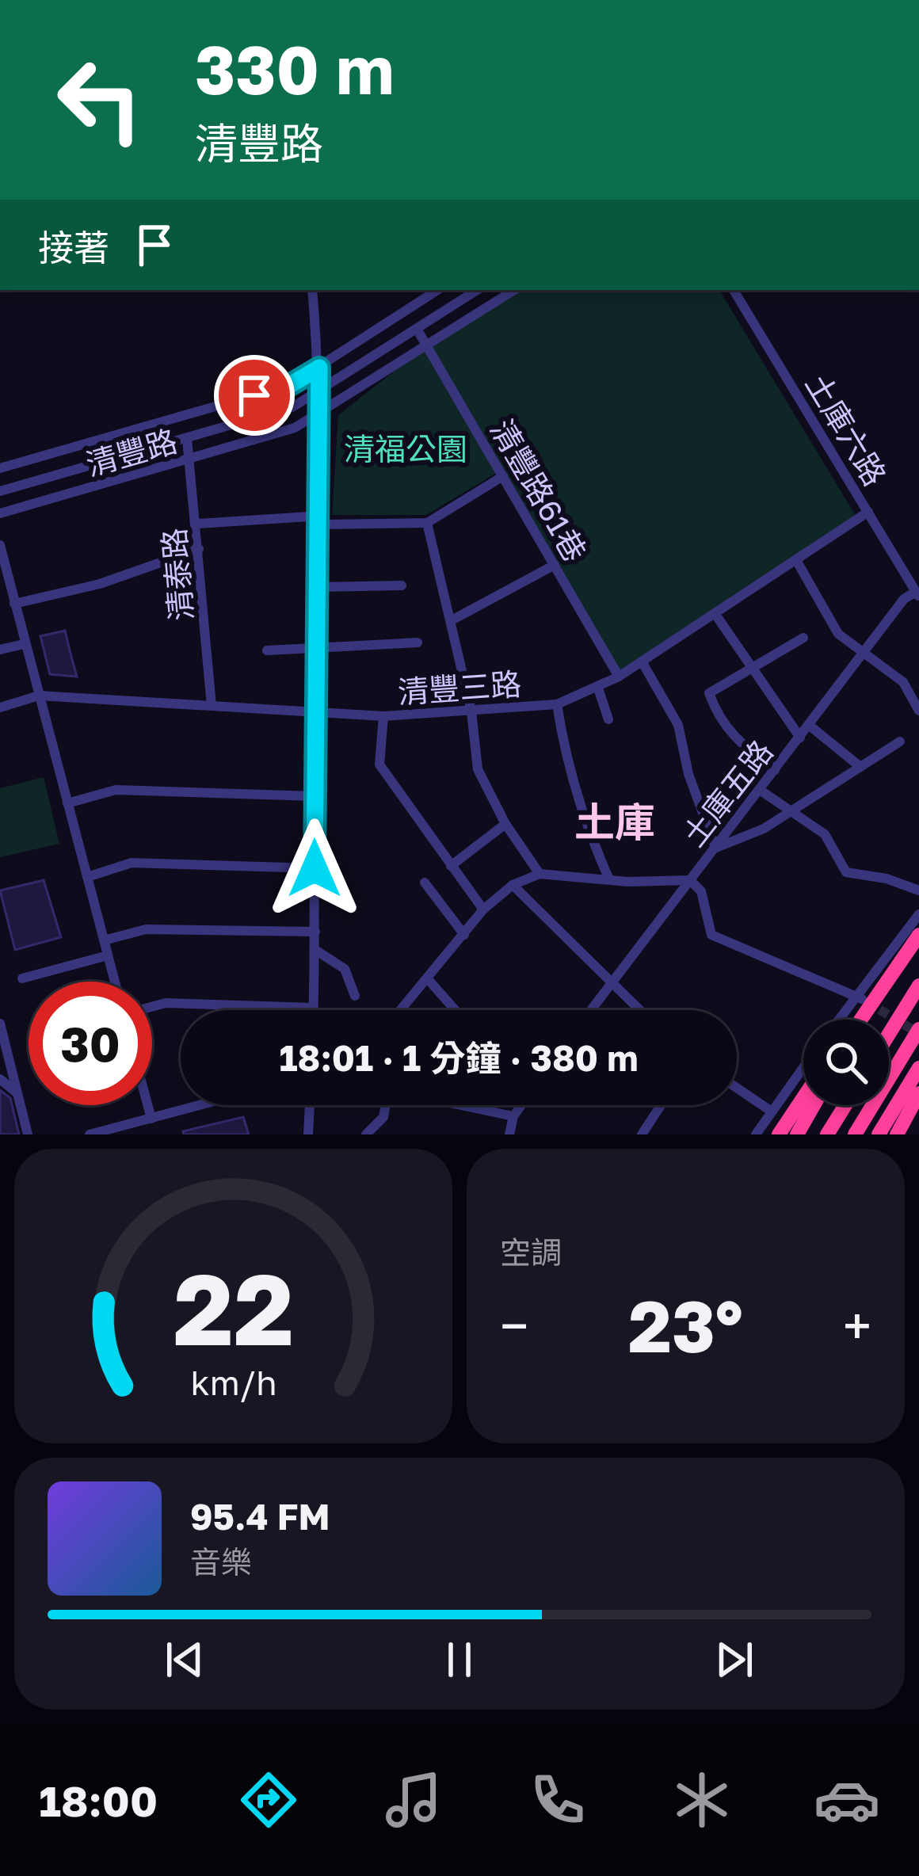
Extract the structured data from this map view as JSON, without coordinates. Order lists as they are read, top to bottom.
{
  "streets": {
    "street": [
      "土庫六路",
      "清豐路",
      "清豐路61巷",
      "清泰路",
      "清豐三路",
      "土庫五路"
    ]
  },
  "crossings": [
    ["土庫六路", "清豐三路"],
    ["土庫六路", "土庫五路"],
    ["清豐路", "清豐路61巷"],
    ["清豐路", "清泰路"],
    ["清豐路61巷", "清豐三路"],
    ["清泰路", "清豐三路"]
  ],
  "districts": ["土庫"],
  "parks": ["清福公園"],
  "page": {
    "turn": ["330 m", "清豐路"],
    "then": "接著",
    "limit": "30",
    "trip": "18:01 · 1 分鐘 · 380 m",
    "tile": "空調",
    "heat": ["−", "23°", "+"],
    "song": ["95.4 FM", "音樂"],
    "tabs": "18:00",
    "gauge": ["22", "km/h"]
  }
}
